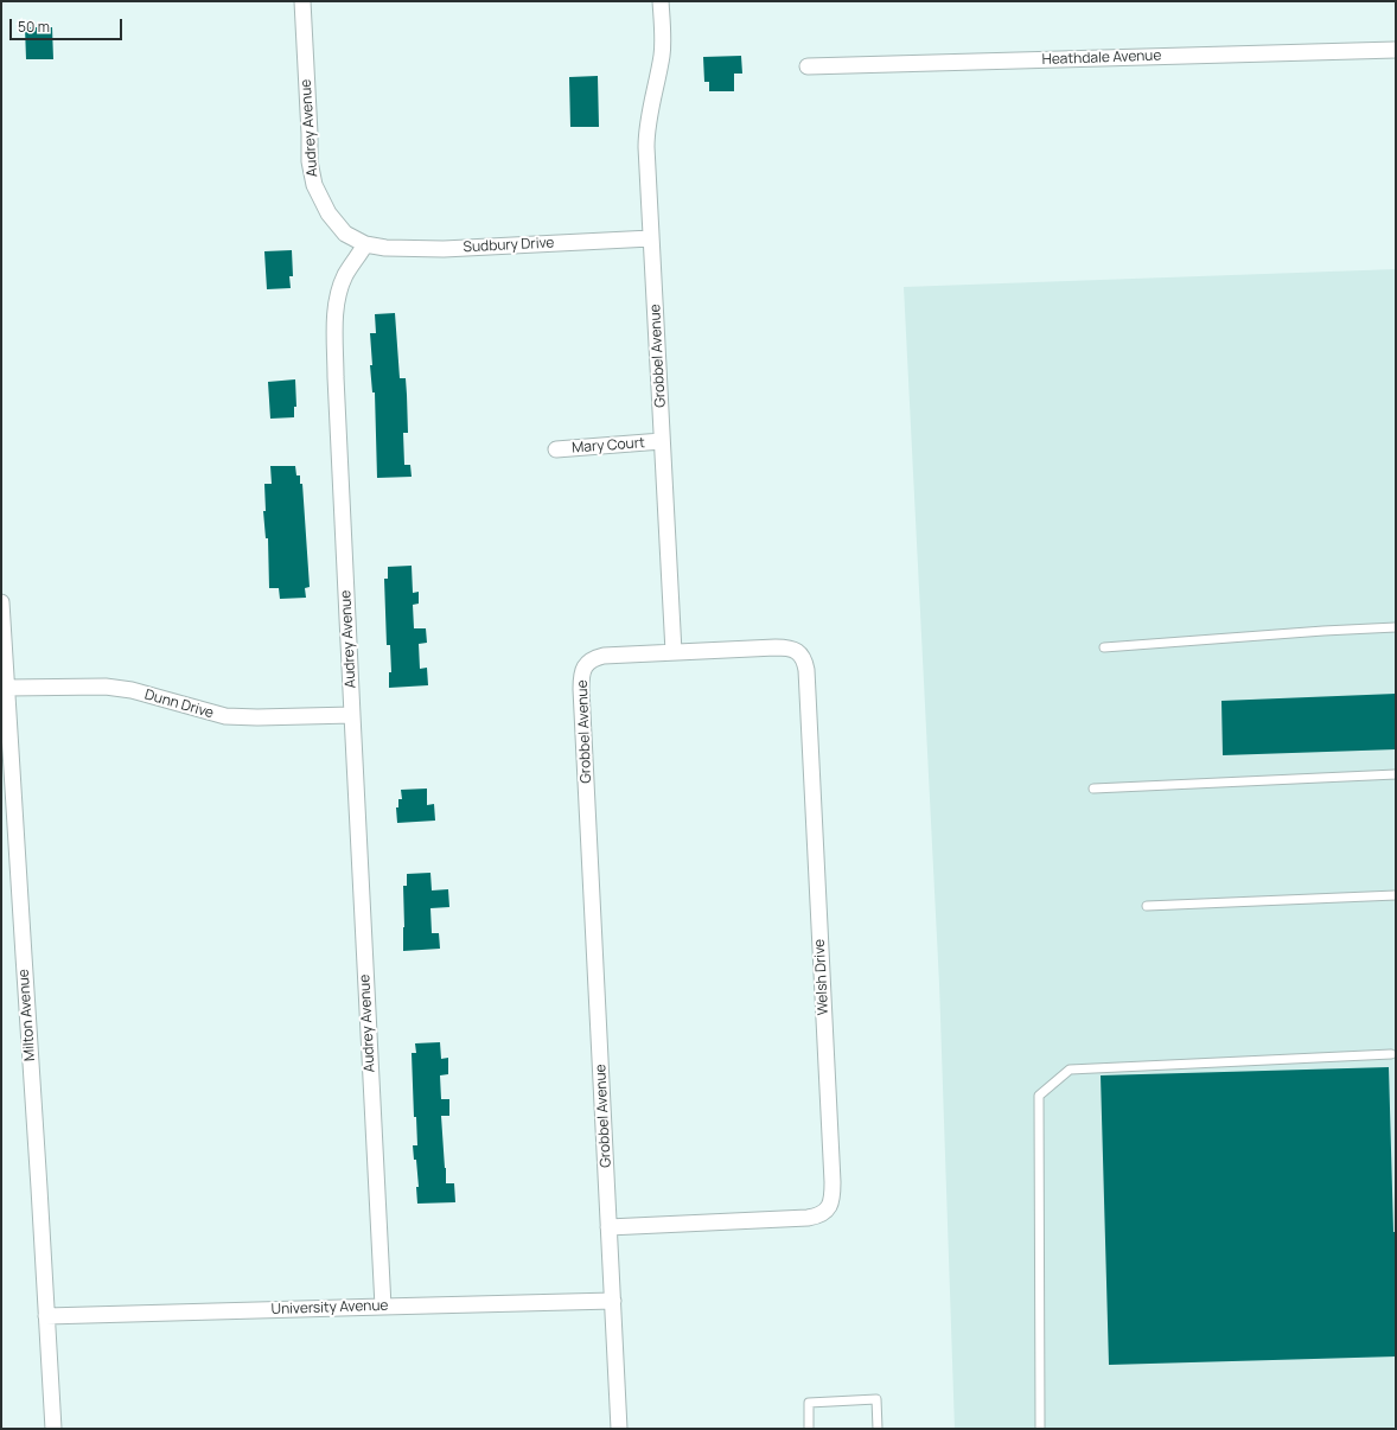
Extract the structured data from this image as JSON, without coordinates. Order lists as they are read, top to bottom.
{
  "streets": {
    "street": [
      "Heathdale Avenue",
      "Audrey Avenue",
      "Sudbury Drive",
      "Grobbel Avenue",
      "Mary Court",
      "Dunn Drive",
      "Welsh Drive",
      "Milton Avenue",
      "University Avenue"
    ]
  },
  "crossings": [
    ["Audrey Avenue", "Sudbury Drive"],
    ["Audrey Avenue", "Dunn Drive"],
    ["Audrey Avenue", "University Avenue"],
    ["Sudbury Drive", "Grobbel Avenue"],
    ["Grobbel Avenue", "Mary Court"],
    ["Grobbel Avenue", "Welsh Drive"],
    ["Grobbel Avenue", "University Avenue"],
    ["Dunn Drive", "Milton Avenue"],
    ["Milton Avenue", "University Avenue"]
  ],
  "scale_bar": "50 m"
}
